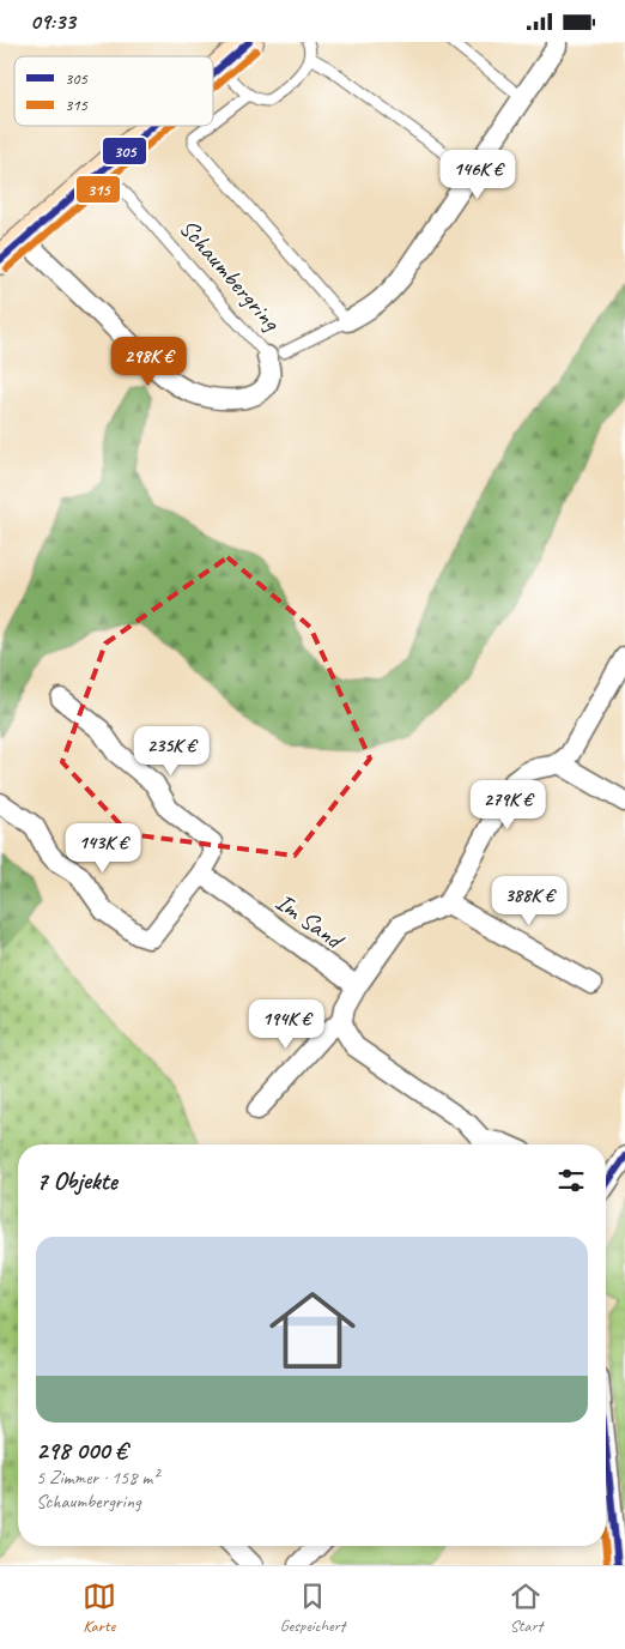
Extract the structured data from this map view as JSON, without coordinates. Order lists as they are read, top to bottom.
{
  "streets": {
    "street": ["Schaumbergring", "Im Sand"]
  },
  "lines": ["transit line 305", "transit line 315"],
  "legend": ["305", "315"],
  "page": {
    "status": "09:33",
    "price": [
      "146K €",
      "298K €",
      "235K €",
      "279K €",
      "143K €",
      "388K €",
      "194K €"
    ],
    "heading": "7 Objekte",
    "list": [
      {
        "name": "298 000 €",
        "note": "5 Zimmer · 158 m² · Schaumbergring"
      }
    ],
    "tabs": ["Karte", "Gespeichert", "Start"]
  }
}
